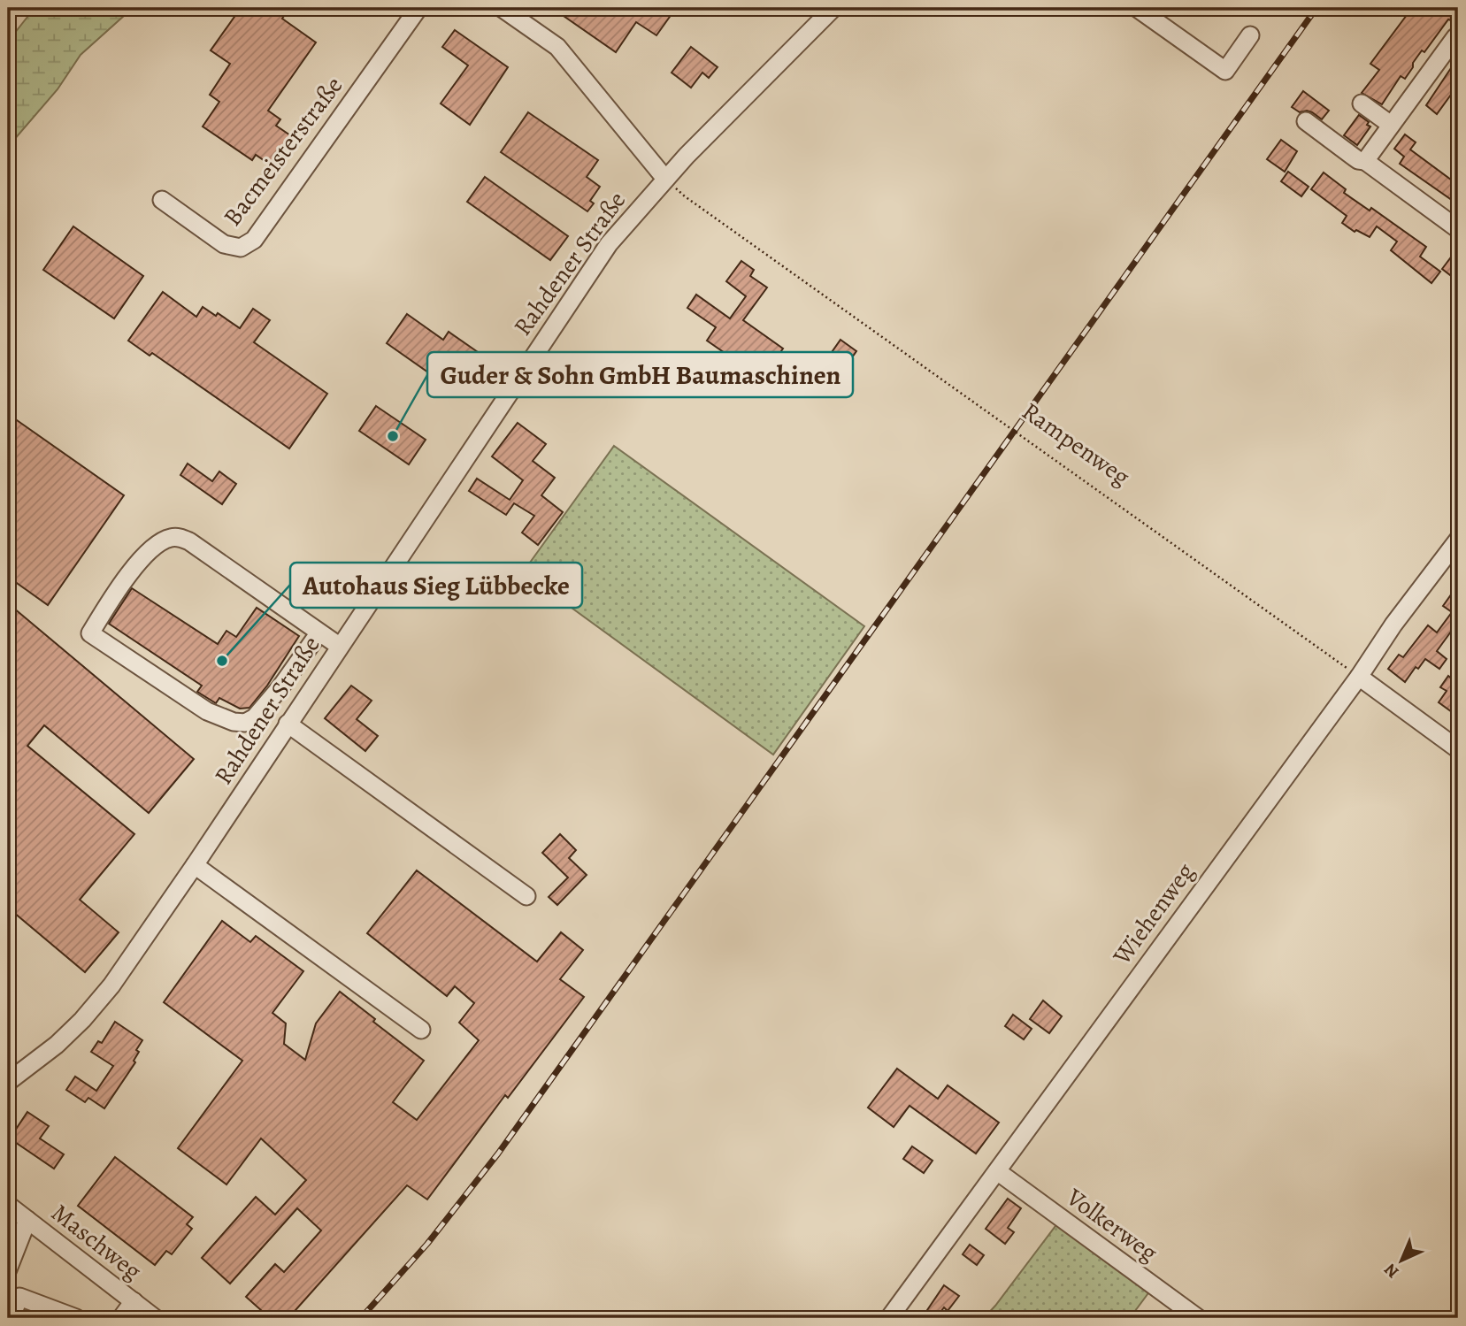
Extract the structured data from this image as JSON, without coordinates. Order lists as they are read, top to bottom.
{
  "streets": {
    "street": [
      "Bacmeisterstraße",
      "Rahdener Straße",
      "Wiehenweg",
      "Volkerweg",
      "Maschweg"
    ],
    "path": ["Rampenweg"]
  },
  "crossings": [
    ["Rahdener Straße", "Rampenweg"],
    ["Rampenweg", "Wiehenweg"],
    ["Wiehenweg", "Volkerweg"]
  ],
  "places": ["Guder & Sohn GmbH Baumaschinen", "Autohaus Sieg Lübbecke"],
  "north": "bottom left"
}
